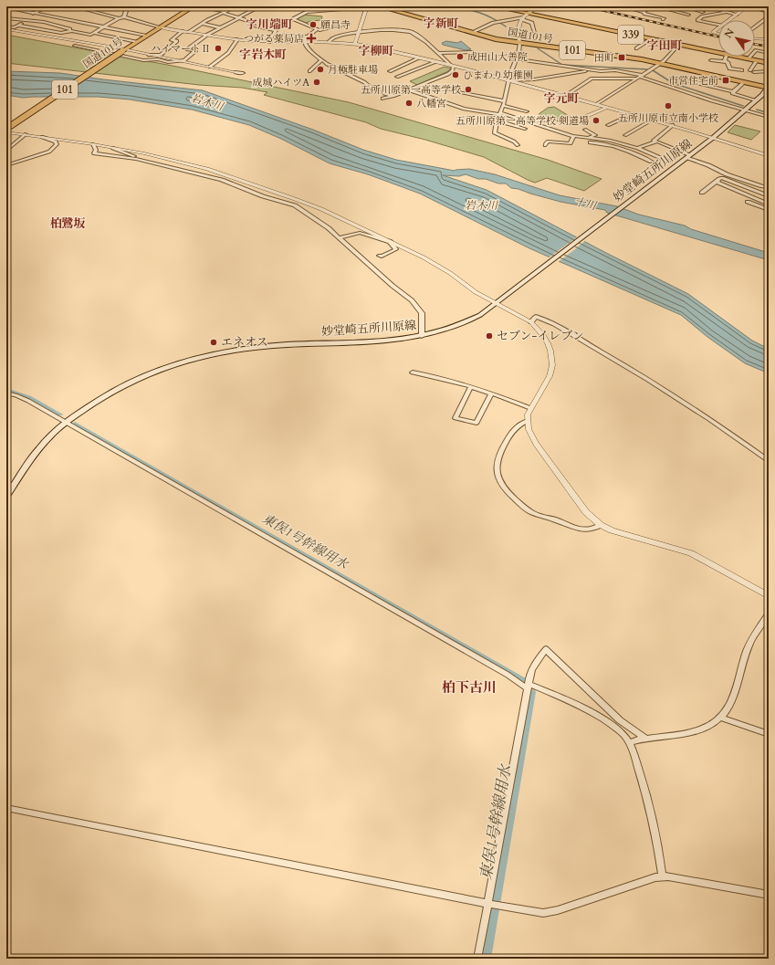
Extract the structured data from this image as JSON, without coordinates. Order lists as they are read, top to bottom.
{
  "streets": {
    "highway": ["339", "国道101号", "101"],
    "main road": ["妙堂崎五所川原線"]
  },
  "crossings": [
    ["国道101号", "妙堂崎五所川原線"]
  ],
  "districts": [
    "字新町",
    "字川端町",
    "字田町",
    "字柳町",
    "字岩木町",
    "字元町",
    "柏鷺坂",
    "柏下古川"
  ],
  "water": ["岩木川", "十川", "東俣1号幹線用水"],
  "places": {
    "other": [
      "願昌寺",
      "ハイマートⅡ",
      "成田山大善院",
      "月極駐車場",
      "ひまわり幼稚園",
      "成城ハイツA",
      "五所川原第一高等学校",
      "八幡宮",
      "五所川原市立南小学校",
      "五所川原第一高等学校 剣道場",
      "セブン-イレブン",
      "エネオス"
    ],
    "health": ["つがる薬局店"],
    "transit": ["田町", "市営住宅前"]
  },
  "north": "top left"
}
